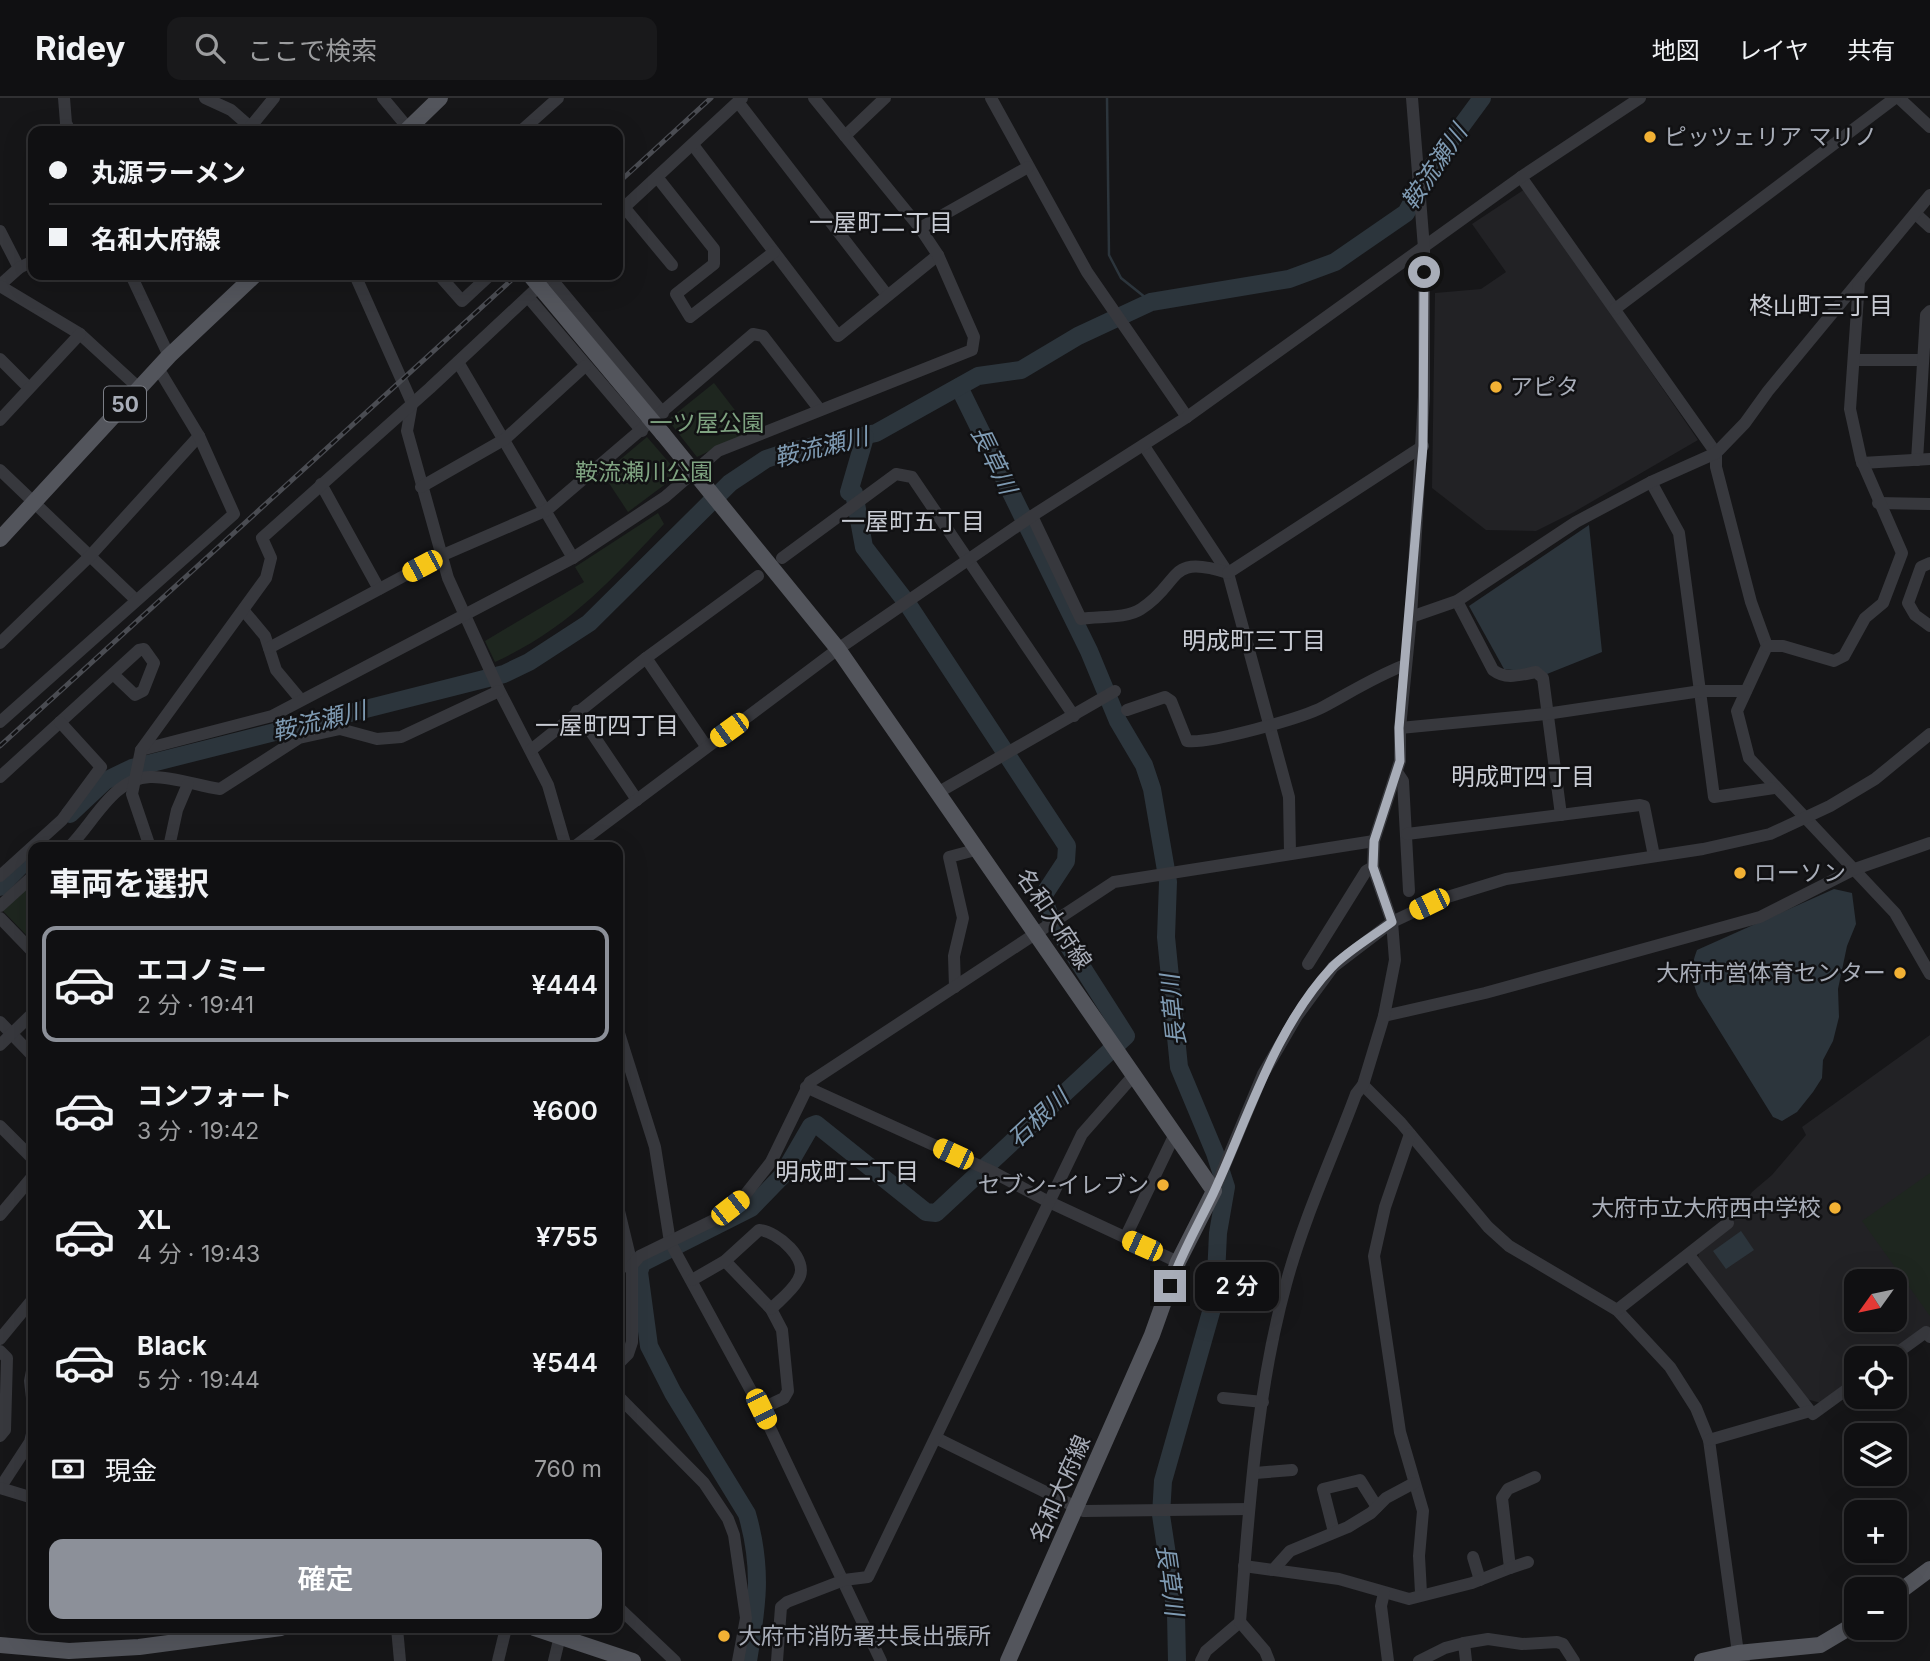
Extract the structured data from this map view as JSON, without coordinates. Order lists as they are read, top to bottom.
{
  "streets": {
    "main road": ["50", "名和大府線"]
  },
  "districts": [
    "一屋町二丁目",
    "柊山町三丁目",
    "一屋町五丁目",
    "明成町三丁目",
    "一屋町四丁目",
    "明成町四丁目",
    "明成町二丁目"
  ],
  "water": ["鞍流瀬川", "長草川", "石根川"],
  "parks": ["一ツ屋公園", "鞍流瀬川公園"],
  "places": [
    "ピッツェリア マリノ",
    "アピタ",
    "ローソン",
    "大府市営体育センター",
    "セブン-イレブン",
    "大府市立大府西中学校",
    "大府市消防署共長出張所"
  ],
  "north": "bottom left",
  "page": {
    "header": "Ridey",
    "search": "ここで検索",
    "nav": ["地図", "レイヤ", "共有"],
    "banner": ["丸源ラーメン", "名和大府線"],
    "heading": "車両を選択",
    "list": [
      {
        "name": "エコノミー",
        "note": "2 分 · 19:41",
        "value": "¥444"
      },
      {
        "name": "コンフォート",
        "note": "3 分 · 19:42",
        "value": "¥600"
      },
      {
        "name": "XL",
        "note": "4 分 · 19:43",
        "value": "¥755"
      },
      {
        "name": "Black",
        "note": "5 分 · 19:44",
        "value": "¥544"
      }
    ],
    "bubble": "2 分",
    "map_buttons": ["+", "−"],
    "pay": ["現金", "760 m"],
    "buttons": "確定"
  }
}
